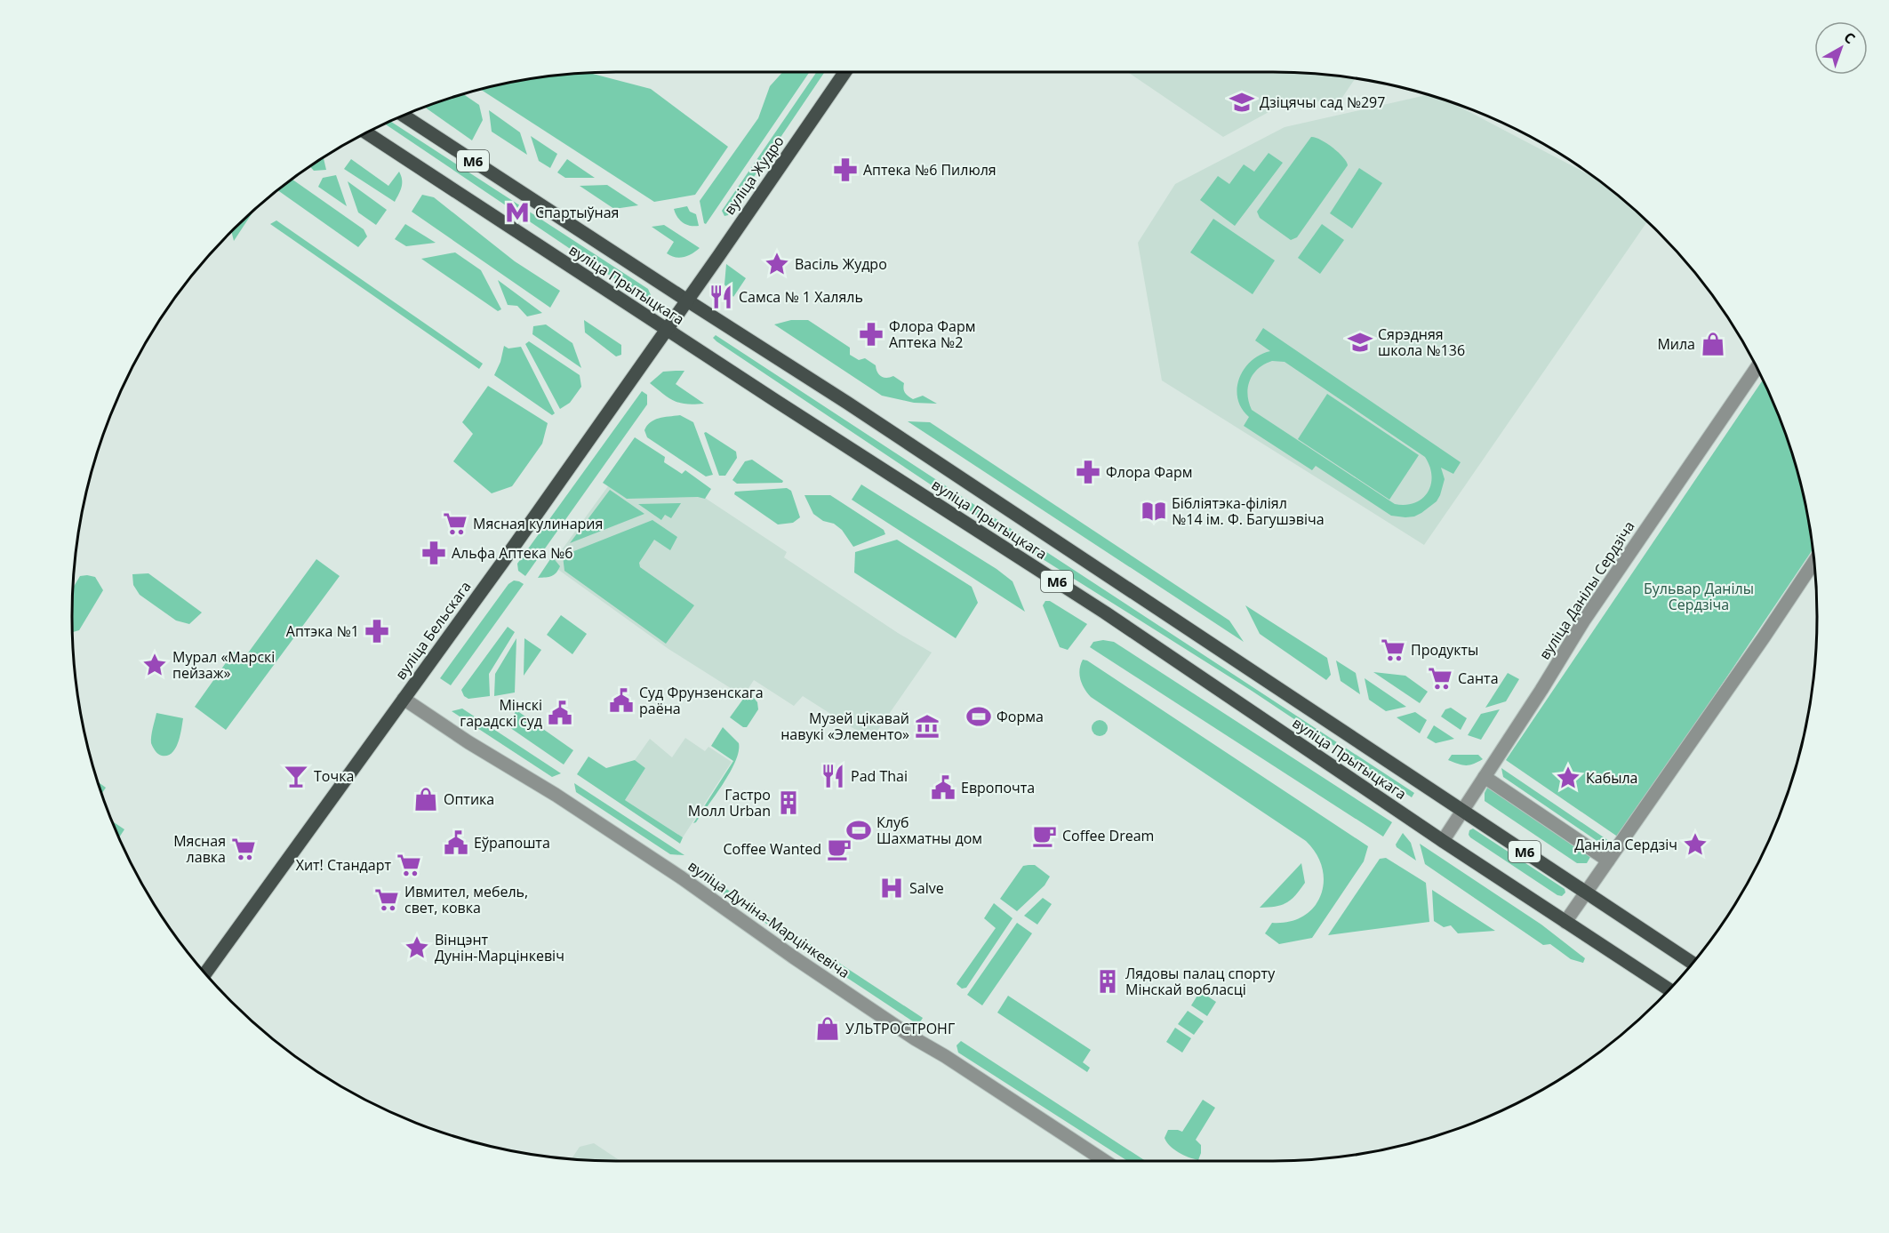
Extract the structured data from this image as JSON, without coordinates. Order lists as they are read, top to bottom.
{
  "streets": {
    "main road": [
      "М6",
      "вуліца Жудро",
      "вуліца Прытыцкага",
      "вуліца Бельскага"
    ],
    "street": ["вуліца Данілы Сердзіча", "вуліца Дуніна-Марцінкевіча"]
  },
  "crossings": [
    ["вуліца Жудро", "вуліца Прытыцкага"],
    ["вуліца Жудро", "вуліца Бельскага"],
    ["вуліца Прытыцкага", "вуліца Данілы Сердзіча"],
    ["вуліца Прытыцкага", "вуліца Бельскага"],
    ["вуліца Бельскага", "вуліца Дуніна-Марцінкевіча"]
  ],
  "parks": ["Бульвар Данілы Сердзіча"],
  "places": {
    "school or university": ["Дзіцячы сад №297", "Сярэдняя школа №136"],
    "pharmacy": [
      "Аптека №6 Пилюля",
      "Флора Фарм Аптека №2",
      "Флора Фарм",
      "Альфа Аптека №6",
      "Аптэка №1"
    ],
    "metro station": ["Спартыўная"],
    "place": [
      "Васіль Жудро",
      "Мурал «Марскі пейзаж»",
      "Кабыла",
      "Даніла Сердзіч",
      "Вінцэнт Дунін-Марцінкевіч"
    ],
    "restaurant": ["Самса № 1 Халяль", "Pad Thai"],
    "shop": ["Мила", "Оптика", "УЛЬТРОСТРОНГ"],
    "library": ["Бібліятэка-філіял №14 ім. Ф. Багушэвіча"],
    "supermarket": [
      "Мясная кулинария",
      "Продукты",
      "Санта",
      "Мясная лавка",
      "Хит! Стандарт",
      "Ивмител, мебель, свет, ковка"
    ],
    "public building": [
      "Суд Фрунзенскага раёна",
      "Мінскі гарадскі суд",
      "Европочта",
      "Еўрапошта"
    ],
    "sports": ["Форма", "Клуб Шахматны дом"],
    "museum": ["Музей цікавай навукі «Элементо»"],
    "bar": ["Точка"],
    "building": ["Гастро Молл Urban", "Лядовы палац спорту Мінскай вобласці"],
    "cafe": ["Coffee Dream", "Coffee Wanted"],
    "hospital": ["Salve"]
  },
  "north": "top right"
}
